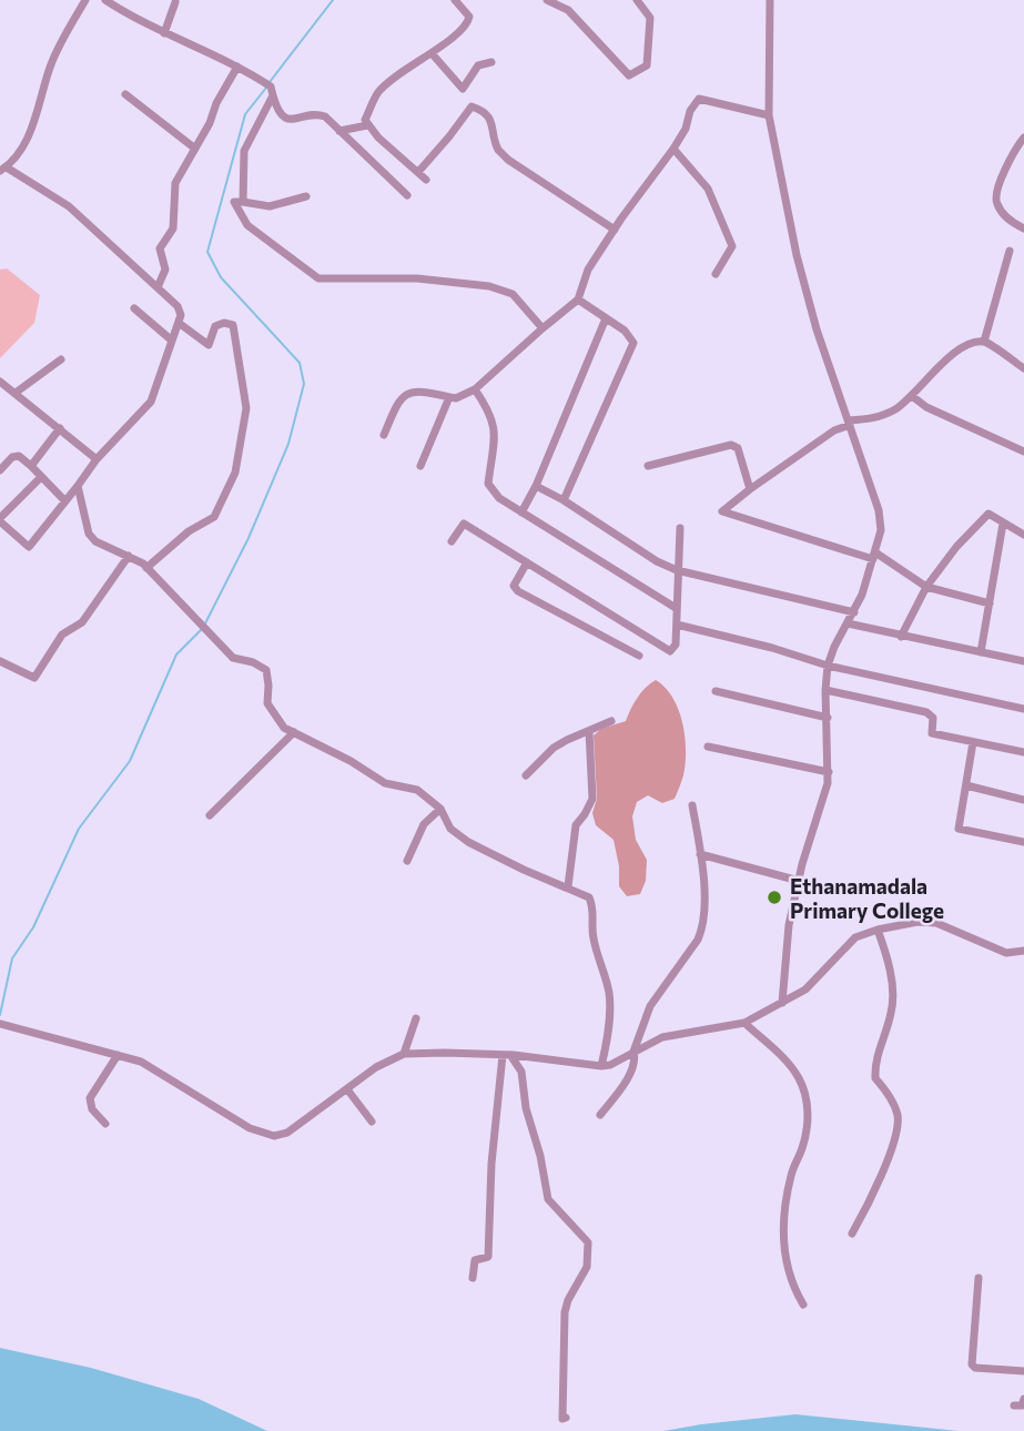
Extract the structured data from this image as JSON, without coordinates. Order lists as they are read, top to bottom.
{
  "places": ["Ethanamadala Primary College"]
}
